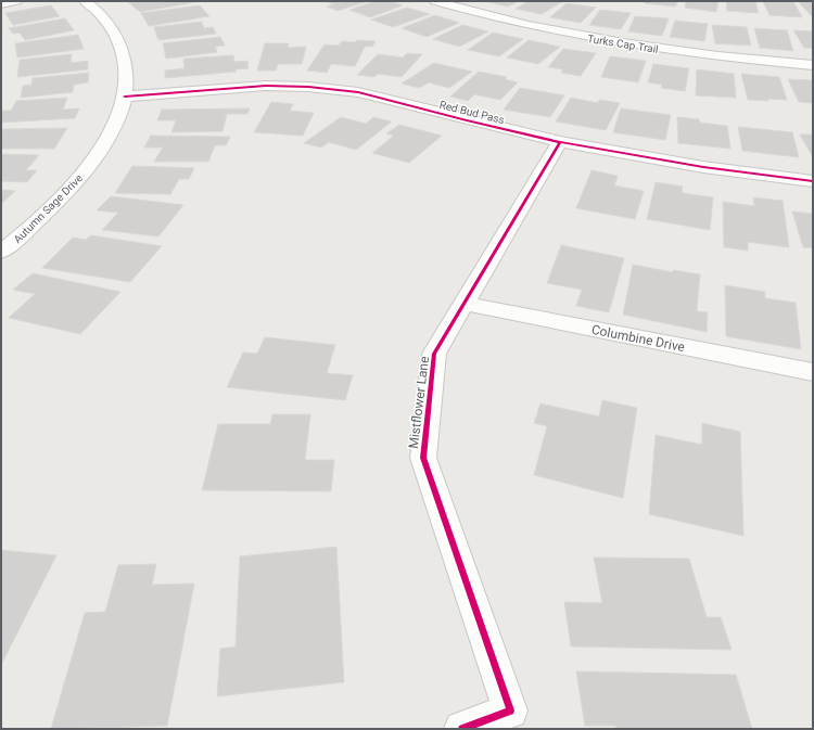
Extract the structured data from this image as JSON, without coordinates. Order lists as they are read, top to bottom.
{
  "streets": {
    "street": [
      "Turks Cap Trail",
      "Red Bud Pass",
      "Autumn Sage Drive",
      "Columbine Drive",
      "Mistflower Lane"
    ]
  },
  "crossings": [
    ["Red Bud Pass", "Autumn Sage Drive"],
    ["Red Bud Pass", "Mistflower Lane"],
    ["Columbine Drive", "Mistflower Lane"]
  ]
}
